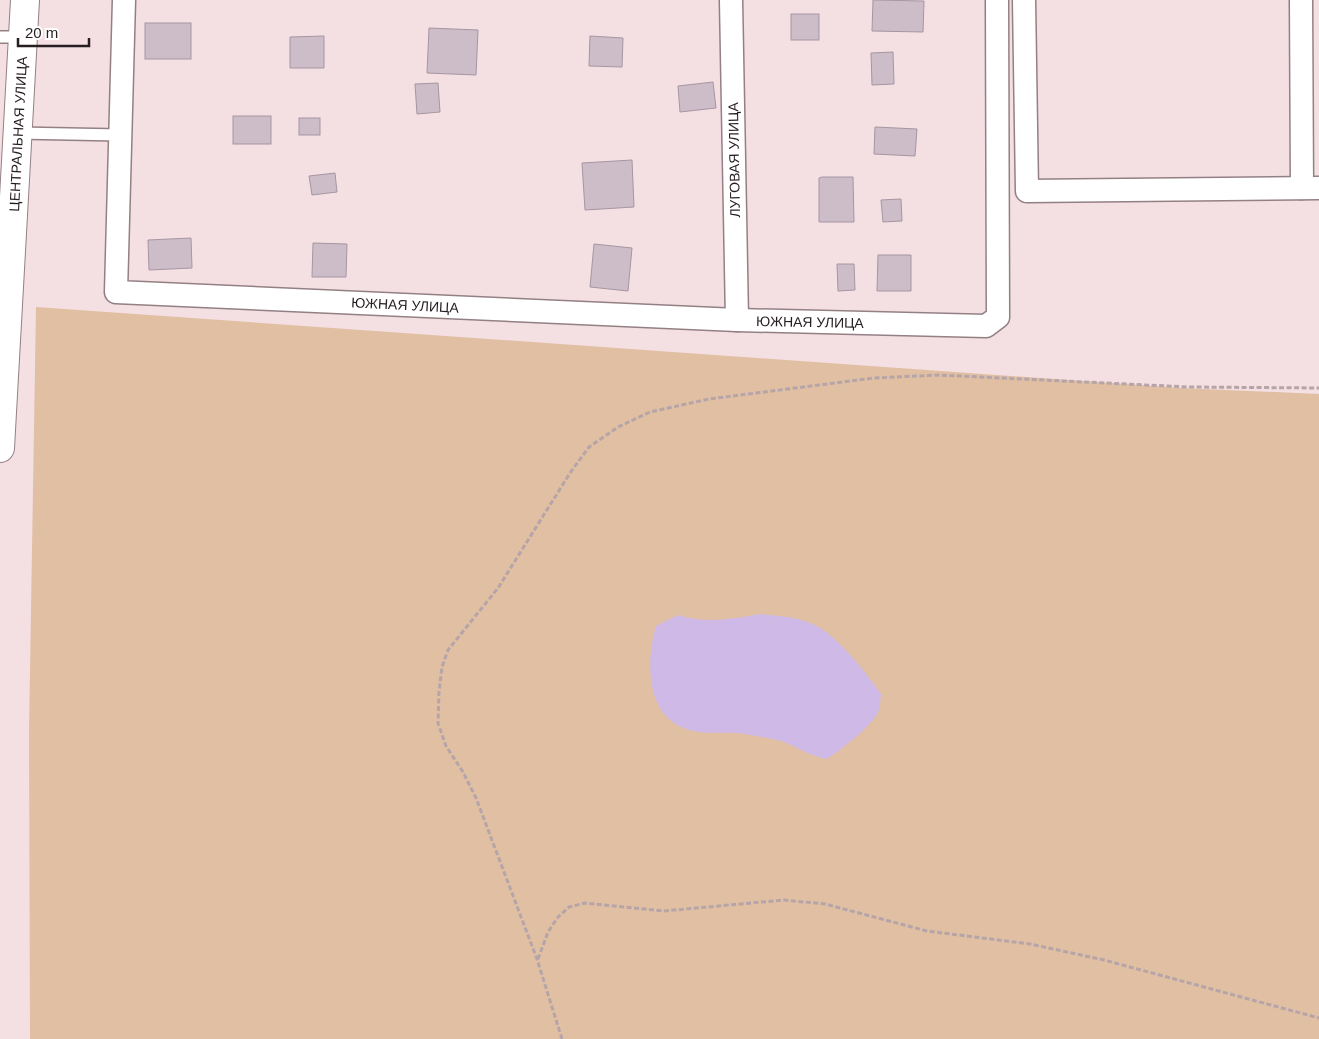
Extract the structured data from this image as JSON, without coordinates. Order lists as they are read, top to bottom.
{
  "streets": {
    "main road": ["ЦЕНТРАЛЬНАЯ УЛИЦА"],
    "street": ["ЛУГОВАЯ УЛИЦА", "ЮЖНАЯ УЛИЦА"]
  },
  "crossings": [
    ["ЛУГОВАЯ УЛИЦА", "ЮЖНАЯ УЛИЦА"]
  ],
  "scale_bar": "20 m"
}
